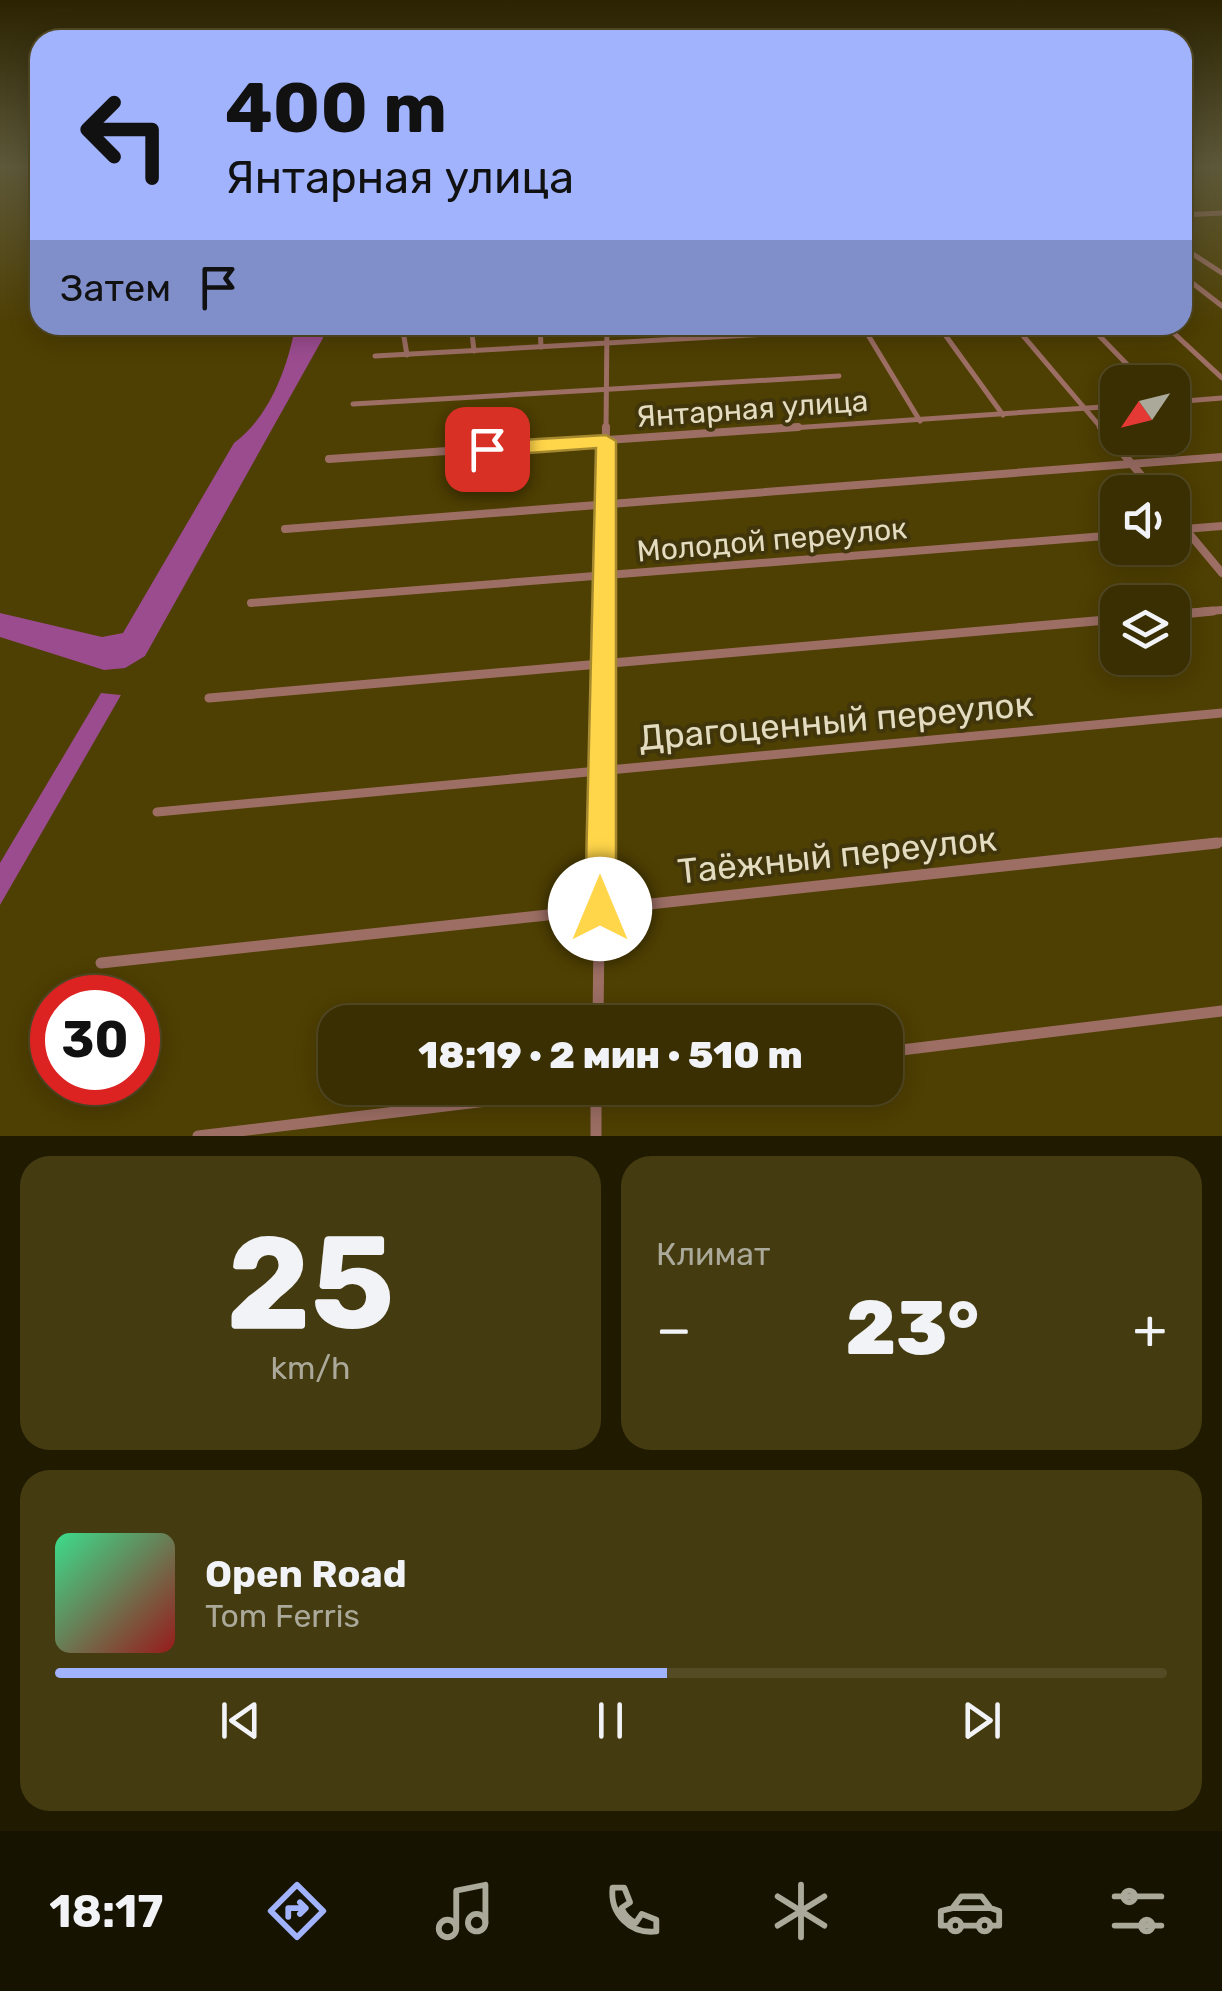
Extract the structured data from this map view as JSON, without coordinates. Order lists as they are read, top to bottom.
{
  "streets": {
    "street": [
      "Янтарная улица",
      "Молодой переулок",
      "Драгоценный переулок",
      "Таёжный переулок"
    ]
  },
  "north": "bottom left",
  "page": {
    "turn": ["400 m", "Янтарная улица"],
    "then": "Затем",
    "limit": "30",
    "trip": "18:19 · 2 мин · 510 m",
    "tile": [
      ["25", "km/h"],
      "Климат"
    ],
    "heat": ["−", "23°", "+"],
    "song": ["Open Road", "Tom Ferris"],
    "tabs": "18:17"
  }
}
